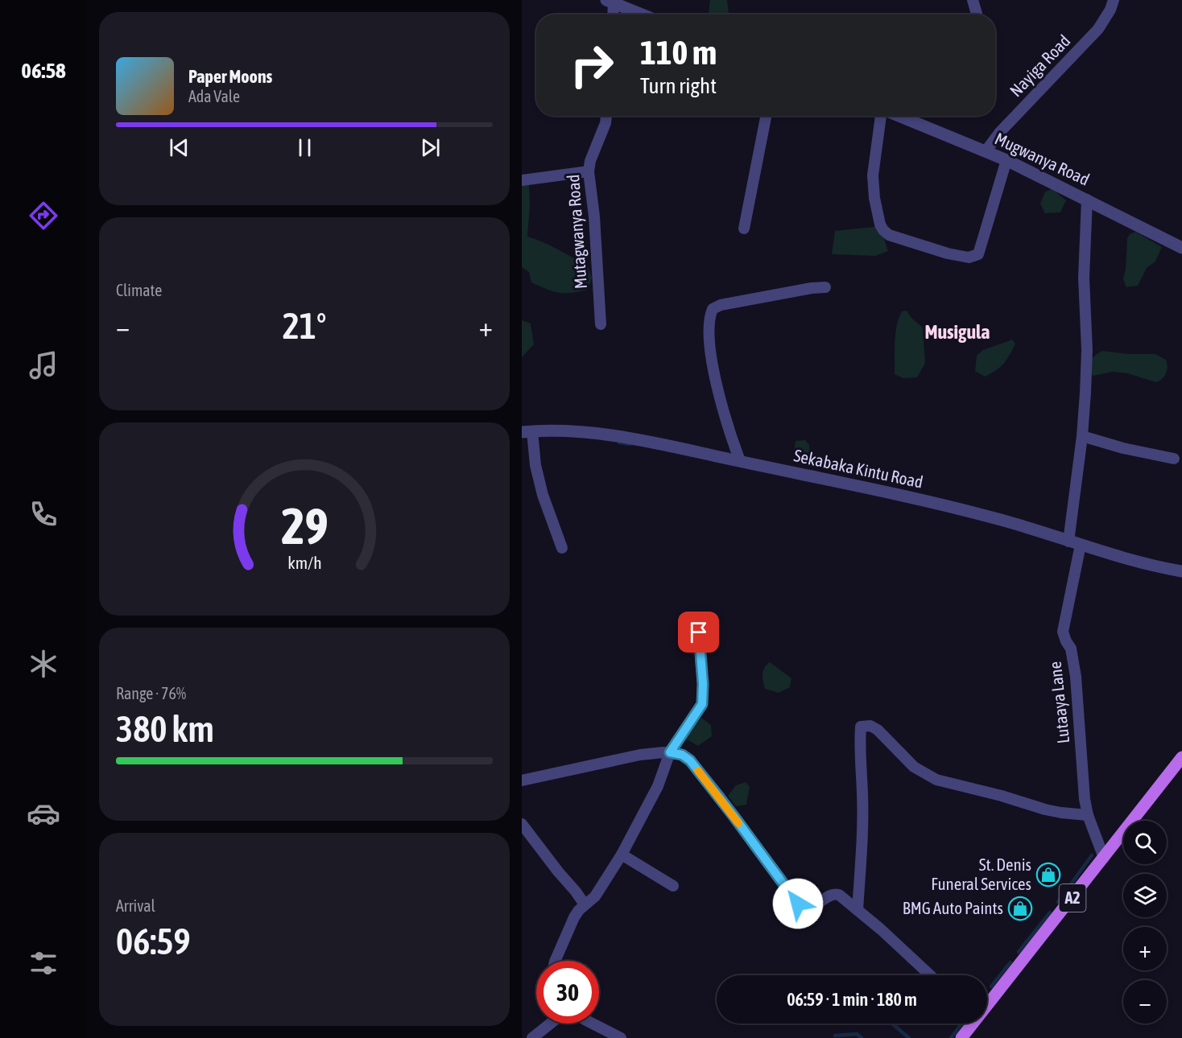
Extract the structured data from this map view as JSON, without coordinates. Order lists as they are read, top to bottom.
{
  "streets": {
    "main road": ["A2"],
    "street": [
      "Nayiga Road",
      "Mugwanya Road",
      "Mutagwanya Road",
      "Sekabaka Kintu Road",
      "Lutaaya Lane"
    ]
  },
  "crossings": [
    ["Nayiga Road", "Mugwanya Road"],
    ["Mugwanya Road", "Lutaaya Lane"],
    ["Sekabaka Kintu Road", "Lutaaya Lane"],
    ["Lutaaya Lane", "A2"]
  ],
  "districts": ["Musigula"],
  "places": {
    "shop": ["St. Denis Funeral Services", "BMG Auto Paints"]
  },
  "page": {
    "tabs": "06:58",
    "turn": ["110 m", "Turn right"],
    "song": ["Paper Moons", "Ada Vale"],
    "tile": [
      "Climate",
      ["Range · 76%", "380 km"],
      ["Arrival", "06:59"]
    ],
    "heat": ["−", "21°", "+"],
    "map_buttons": ["+", "−"],
    "limit": "30",
    "trip": "06:59 · 1 min · 180 m",
    "gauge": ["29", "km/h"]
  }
}
